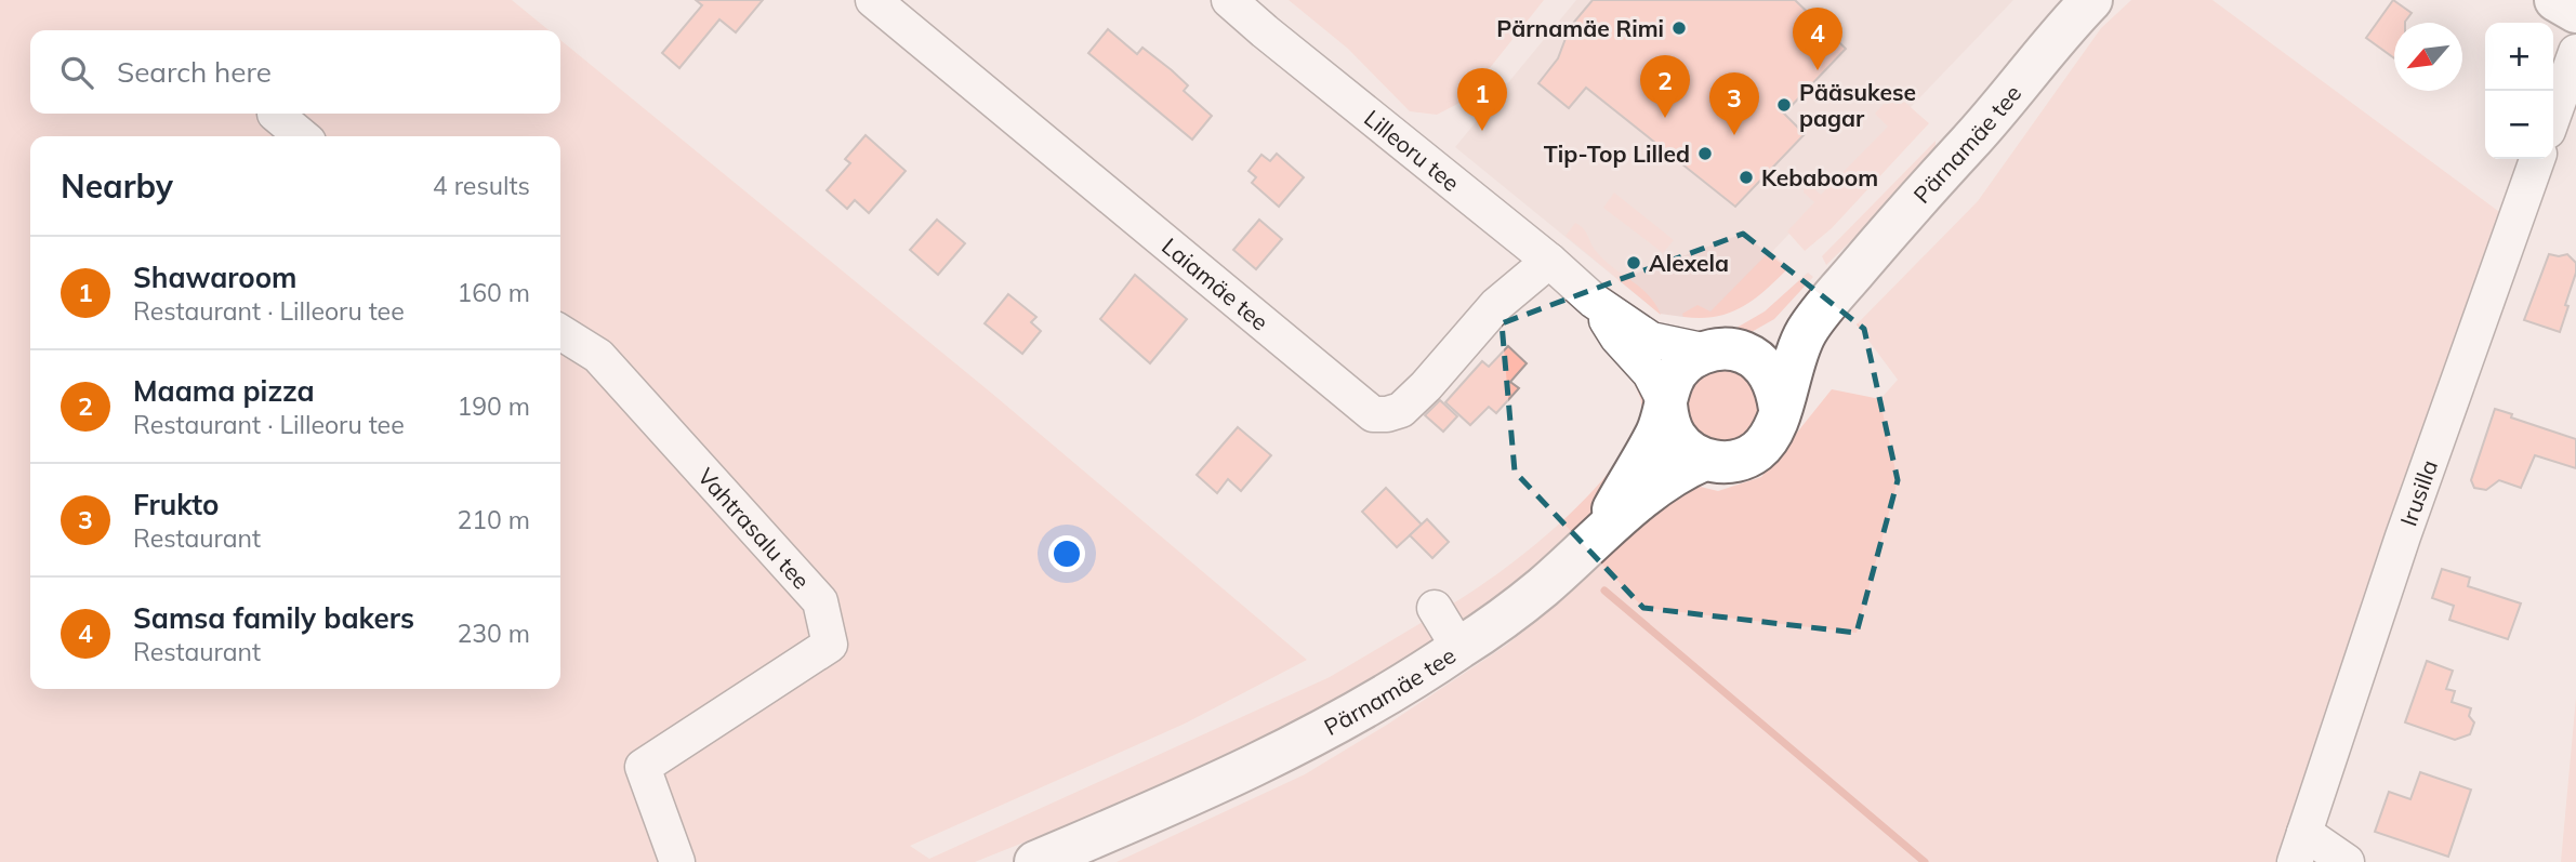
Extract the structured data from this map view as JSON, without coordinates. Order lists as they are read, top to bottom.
{
  "streets": {
    "main road": ["Pärnamäe tee"],
    "street": [
      "Lilleoru tee",
      "Laiamäe tee",
      "Irusilla",
      "Vahtrasalu tee"
    ]
  },
  "crossings": [
    ["Pärnamäe tee", "Lilleoru tee"],
    ["Lilleoru tee", "Laiamäe tee"]
  ],
  "places": [
    "Pärnamäe Rimi",
    "Pääsukese pagar",
    "Tip-Top Lilled",
    "Kebaboom",
    "Alexela"
  ],
  "north": "bottom left",
  "page": {
    "pins": [
      "4",
      "2",
      "1",
      "3"
    ],
    "map_buttons": ["+", "−"],
    "search": "Search here",
    "heading": ["Nearby", "4 results"],
    "list": [
      {
        "mark": "1",
        "name": "Shawaroom",
        "note": "Restaurant · Lilleoru tee",
        "value": "160 m"
      },
      {
        "mark": "2",
        "name": "Maama pizza",
        "note": "Restaurant · Lilleoru tee",
        "value": "190 m"
      },
      {
        "mark": "3",
        "name": "Frukto",
        "note": "Restaurant",
        "value": "210 m"
      },
      {
        "mark": "4",
        "name": "Samsa family bakers",
        "note": "Restaurant",
        "value": "230 m"
      }
    ]
  }
}
